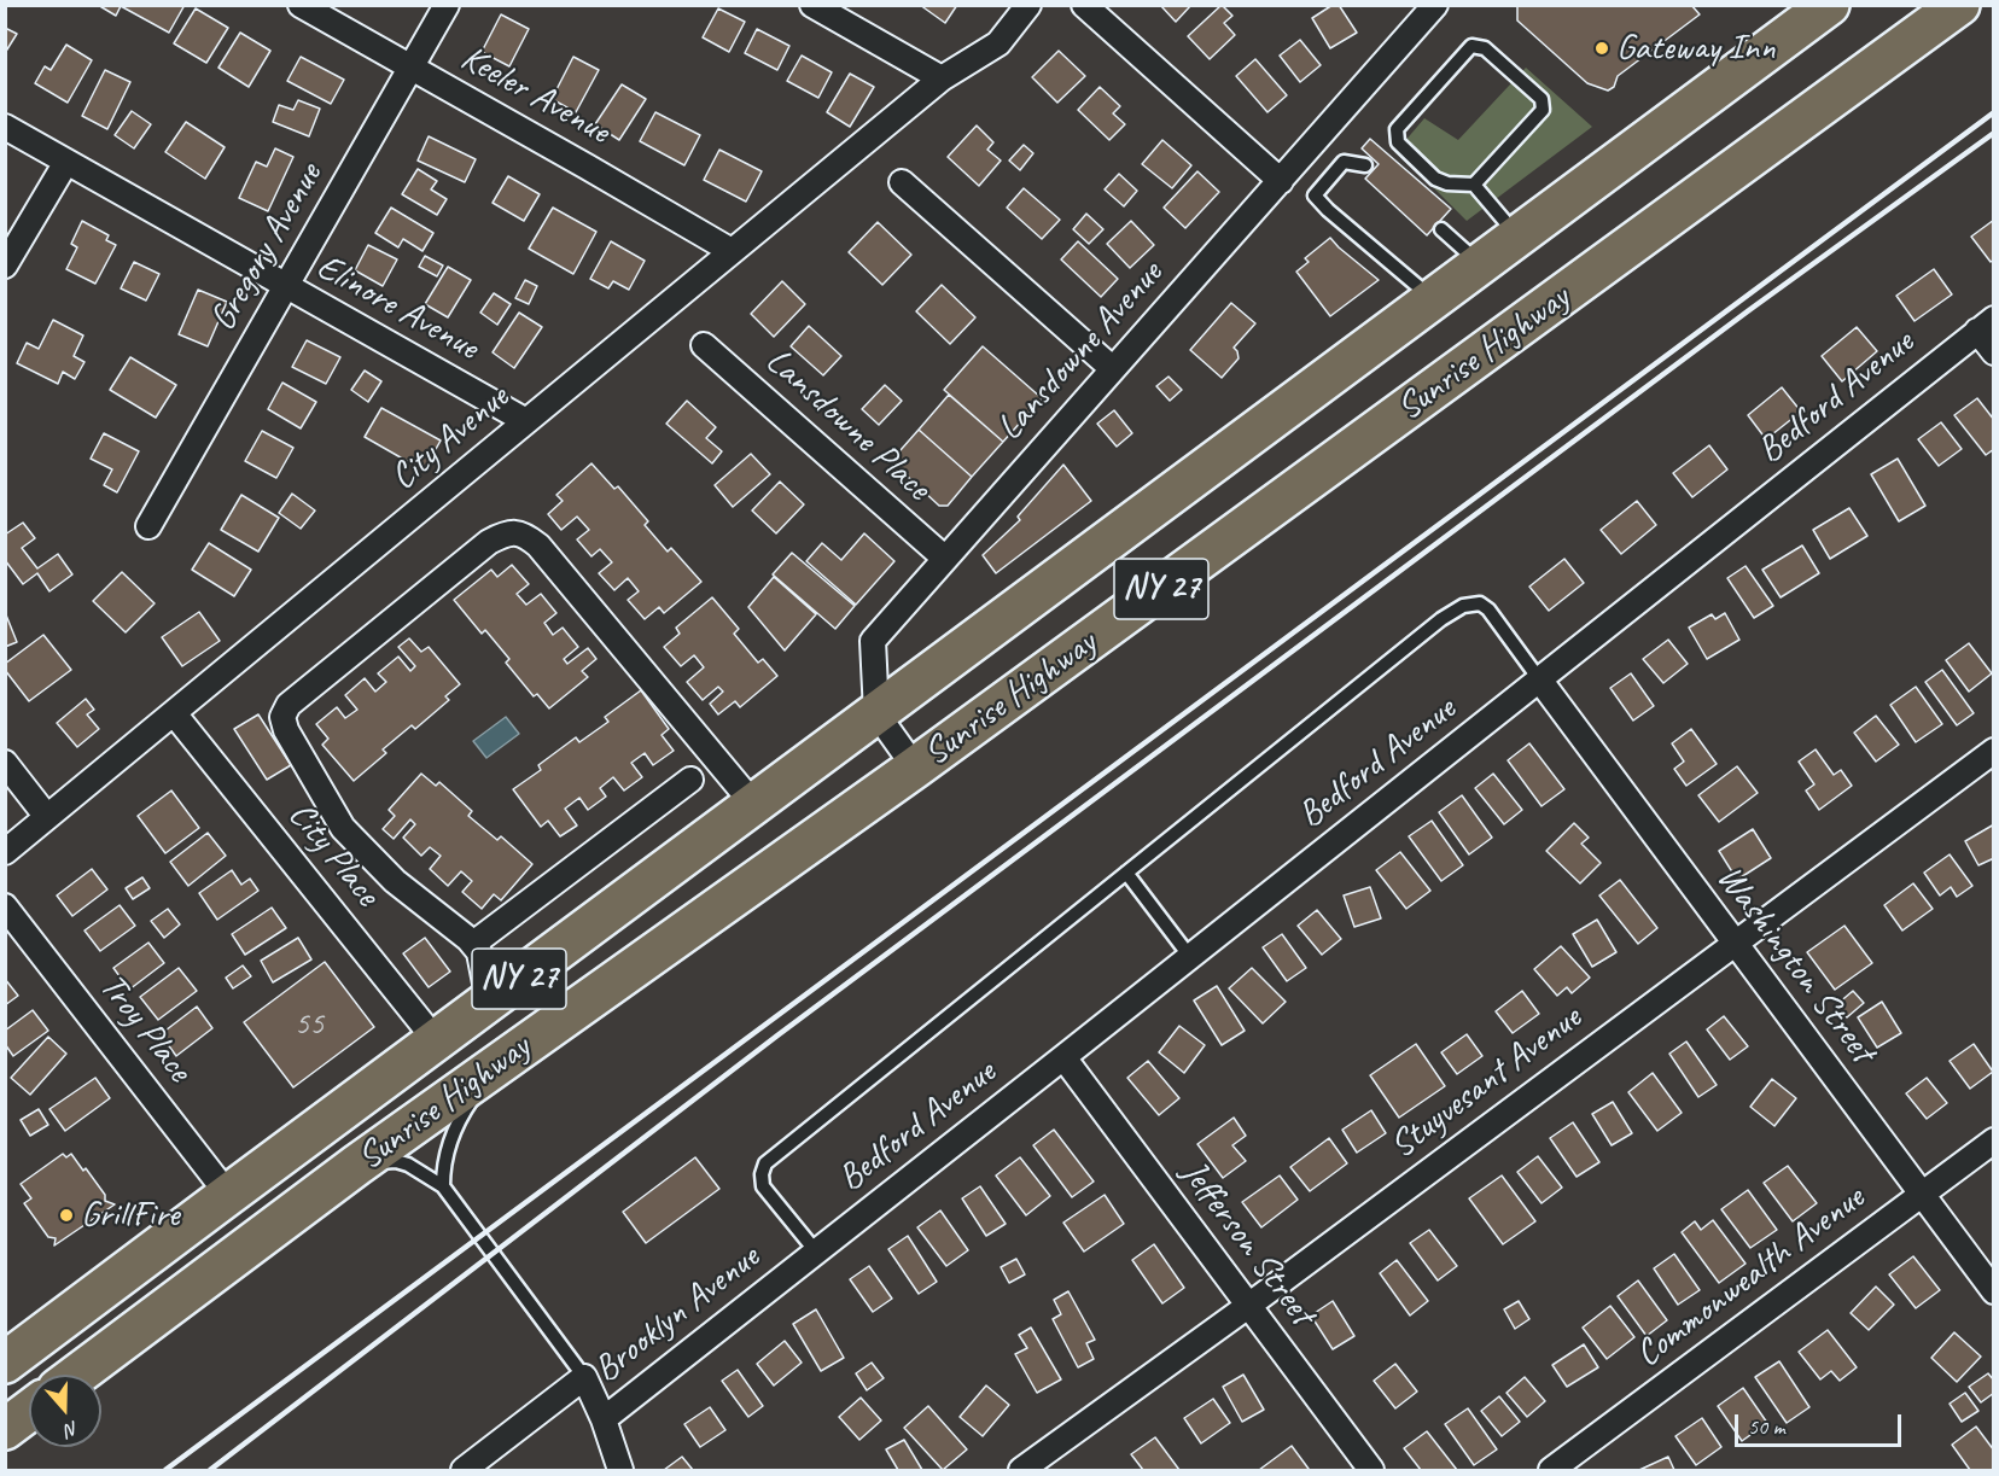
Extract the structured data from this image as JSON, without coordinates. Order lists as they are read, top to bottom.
{
  "streets": {
    "highway": ["Sunrise Highway", "NY 27"],
    "street": [
      "Keeler Avenue",
      "Gregory Avenue",
      "Elinore Avenue",
      "Lansdowne Avenue",
      "Bedford Avenue",
      "Lansdowne Place",
      "City Avenue",
      "City Place",
      "Washington Street",
      "Troy Place",
      "Stuyvesant Avenue",
      "Jefferson Street",
      "Commonwealth Avenue",
      "Brooklyn Avenue"
    ]
  },
  "crossings": [
    ["Keeler Avenue", "Gregory Avenue"],
    ["Keeler Avenue", "City Avenue"],
    ["Gregory Avenue", "Elinore Avenue"],
    ["Elinore Avenue", "City Avenue"],
    ["Lansdowne Avenue", "Sunrise Highway"],
    ["Lansdowne Avenue", "Lansdowne Place"],
    ["Sunrise Highway", "City Place"],
    ["Sunrise Highway", "Troy Place"],
    ["Bedford Avenue", "Washington Street"],
    ["Bedford Avenue", "Jefferson Street"],
    ["Bedford Avenue", "Brooklyn Avenue"],
    ["City Avenue", "City Place"],
    ["Washington Street", "Stuyvesant Avenue"],
    ["Washington Street", "Commonwealth Avenue"],
    ["Stuyvesant Avenue", "Jefferson Street"]
  ],
  "places": ["Gateway Inn", "GrillFire"],
  "house_numbers": ["55"],
  "scale_bar": "50 m",
  "north": "bottom"
}
